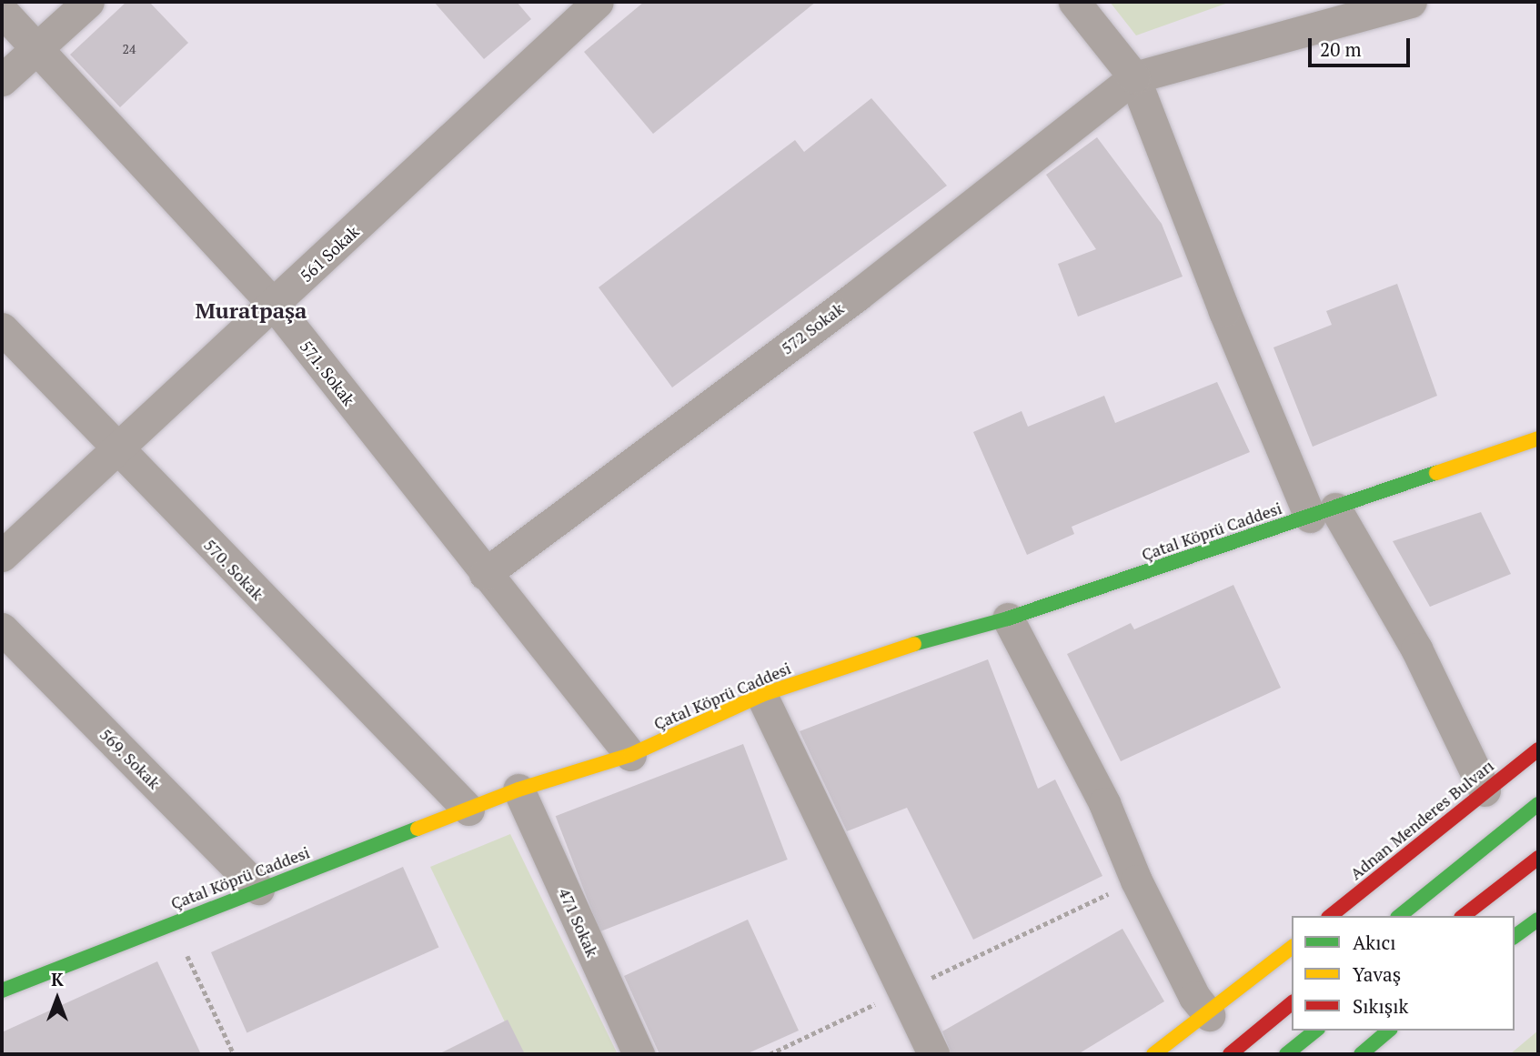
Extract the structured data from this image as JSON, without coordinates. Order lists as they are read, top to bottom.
{
  "streets": {
    "street": [
      "561 Sokak",
      "572 Sokak",
      "571. Sokak",
      "Çatal Köprü Caddesi",
      "570. Sokak",
      "569. Sokak",
      "Adnan Menderes Bulvarı",
      "471 Sokak"
    ]
  },
  "crossings": [
    ["561 Sokak", "571. Sokak"],
    ["561 Sokak", "570. Sokak"],
    ["572 Sokak", "571. Sokak"],
    ["571. Sokak", "Çatal Köprü Caddesi"],
    ["Çatal Köprü Caddesi", "570. Sokak"],
    ["Çatal Köprü Caddesi", "569. Sokak"],
    ["Çatal Köprü Caddesi", "471 Sokak"]
  ],
  "districts": ["Muratpaşa"],
  "house_numbers": ["24"],
  "legend": ["Akıcı", "Yavaş", "Sıkışık"],
  "scale_bar": "20 m",
  "north": "top"
}
